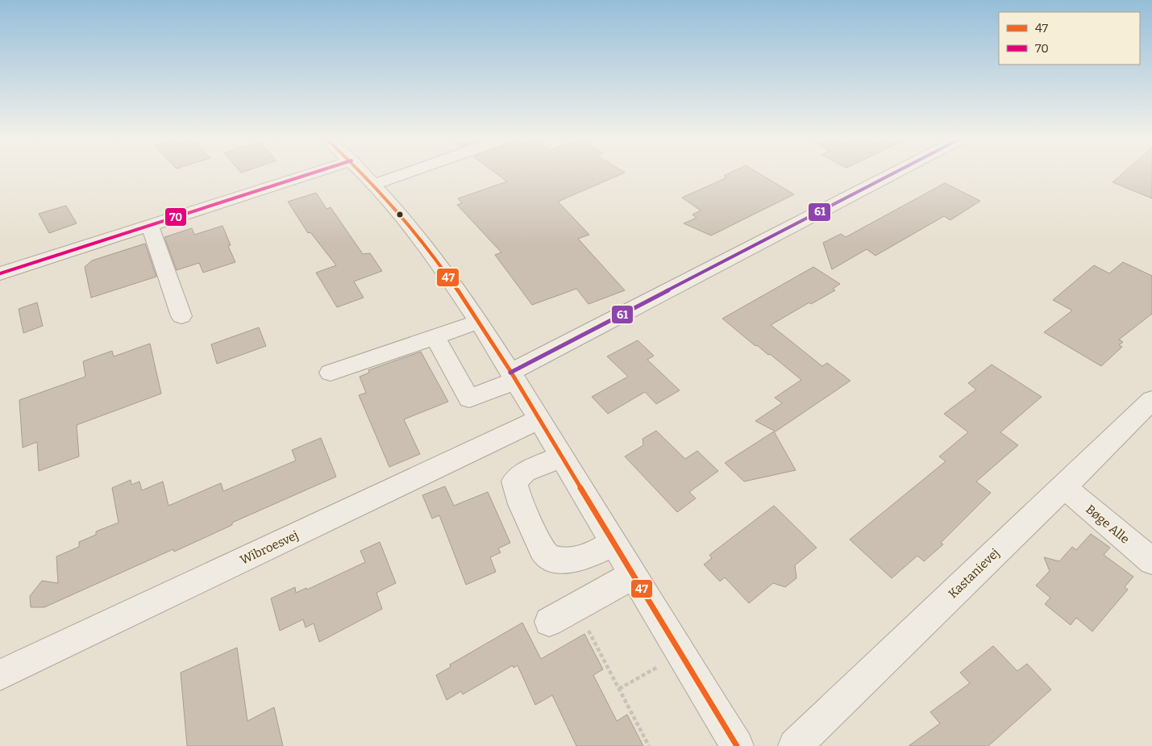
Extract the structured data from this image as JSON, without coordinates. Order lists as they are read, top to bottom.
{
  "streets": {
    "street": ["Bøge Alle", "Wibroesvej", "Kastanievej"]
  },
  "crossings": [
    ["Bøge Alle", "Kastanievej"]
  ],
  "lines": ["transit line 47", "transit line 70", "transit line 61"],
  "legend": ["47", "70"]
}
